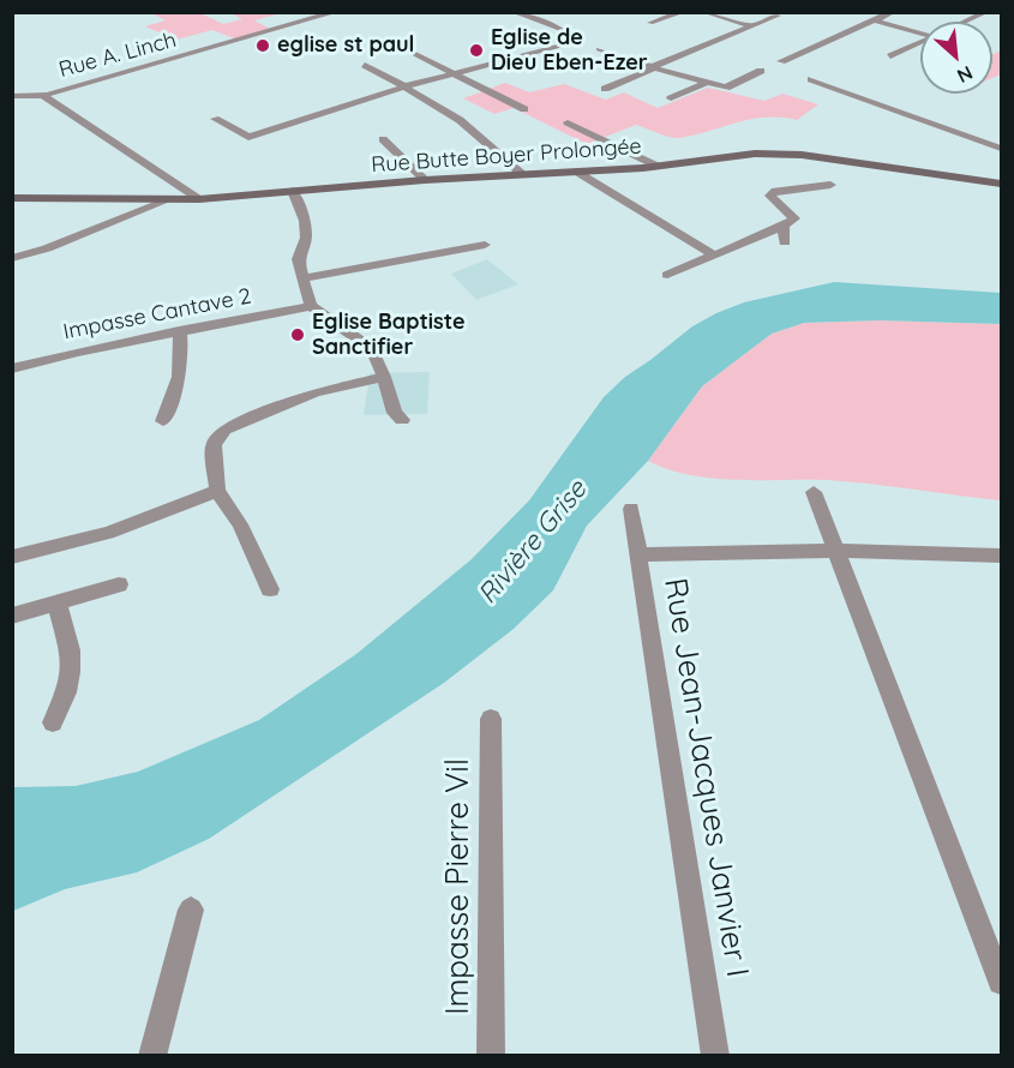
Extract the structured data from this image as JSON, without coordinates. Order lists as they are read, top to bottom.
{
  "streets": {
    "street": [
      "Rue A. Linch",
      "Rue Butte Boyer Prolongée",
      "Impasse Cantave 2",
      "Rue Jean-Jacques Janvier I",
      "Impasse Pierre Vil"
    ]
  },
  "crossings": [
    ["Rue A. Linch", "Rue Butte Boyer Prolongée"]
  ],
  "water": ["Rivière Grise"],
  "places": ["eglise st paul", "Eglise de Dieu Eben-Ezer", "Eglise Baptiste Sanctifier"],
  "north": "bottom right"
}
